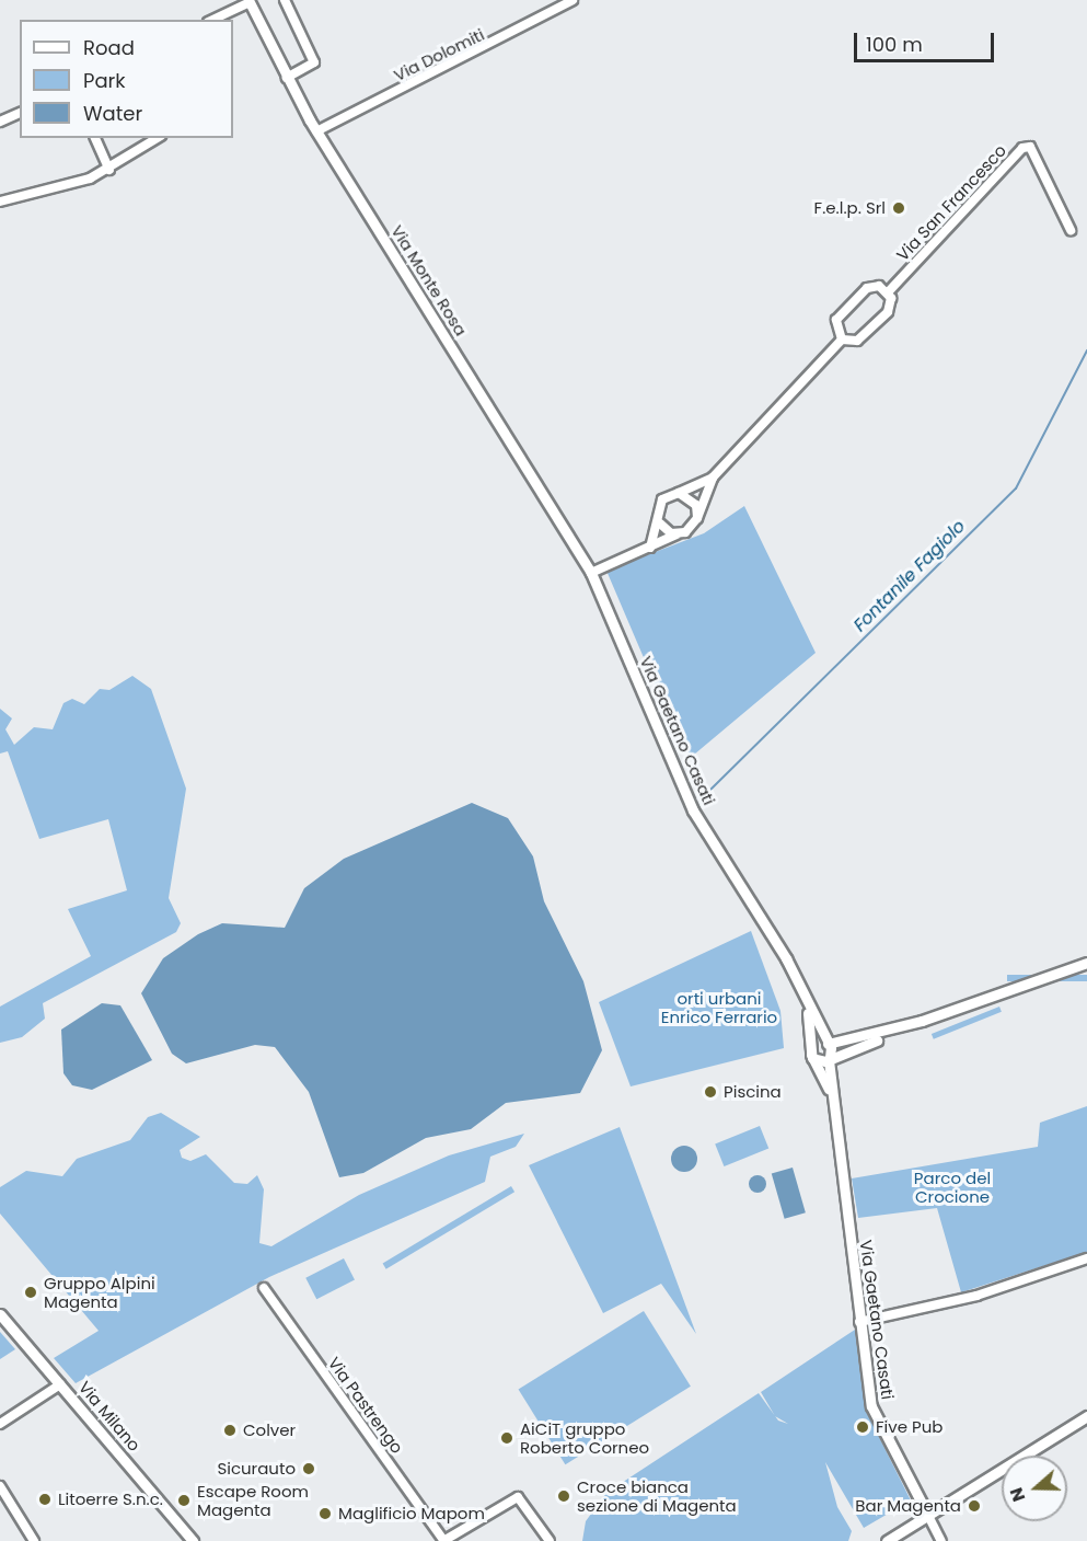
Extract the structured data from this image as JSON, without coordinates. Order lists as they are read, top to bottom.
{
  "streets": {
    "street": [
      "Via Dolomiti",
      "Via San Francesco",
      "Via Monte Rosa",
      "Via Gaetano Casati",
      "Via Pastrengo",
      "Via Milano"
    ]
  },
  "crossings": [
    ["Via Dolomiti", "Via Monte Rosa"],
    ["Via San Francesco", "Via Monte Rosa"],
    ["Via San Francesco", "Via Gaetano Casati"],
    ["Via Monte Rosa", "Via Gaetano Casati"]
  ],
  "water": ["Fontanile Fagiolo"],
  "parks": ["orti urbani Enrico Ferrario", "Parco del Crocione"],
  "places": [
    "F.e.l.p. Srl",
    "Piscina",
    "Gruppo Alpini Magenta",
    "Five Pub",
    "Colver",
    "AiCiT gruppo Roberto Corneo",
    "Sicurauto",
    "Croce bianca sezione di Magenta",
    "Litoerre S.n.c.",
    "Escape Room Magenta",
    "Bar Magenta",
    "Maglificio Mapom"
  ],
  "legend": ["Road", "Park", "Water"],
  "scale_bar": "100 m",
  "north": "left"
}
